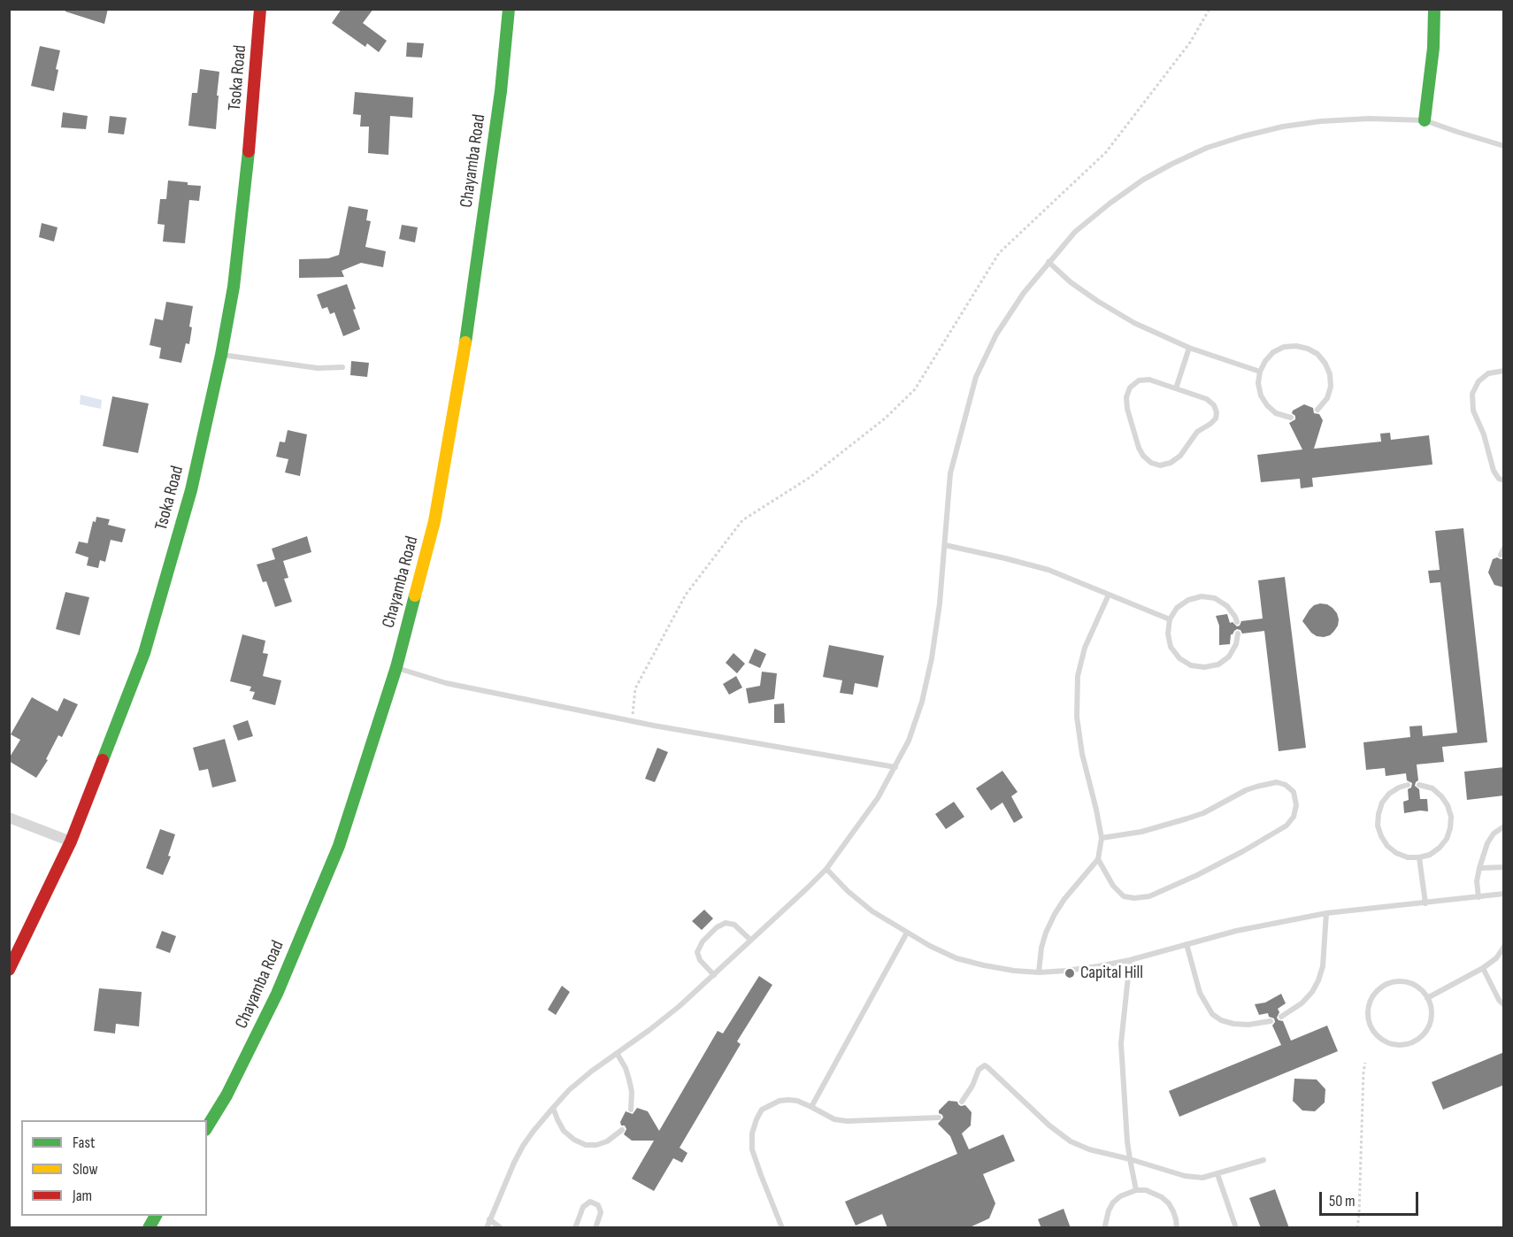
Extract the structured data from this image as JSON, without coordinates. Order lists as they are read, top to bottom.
{
  "streets": {
    "main road": ["Tsoka Road", "Chayamba Road"]
  },
  "places": ["Capital Hill"],
  "legend": ["Fast", "Slow", "Jam"],
  "scale_bar": "50 m"
}
